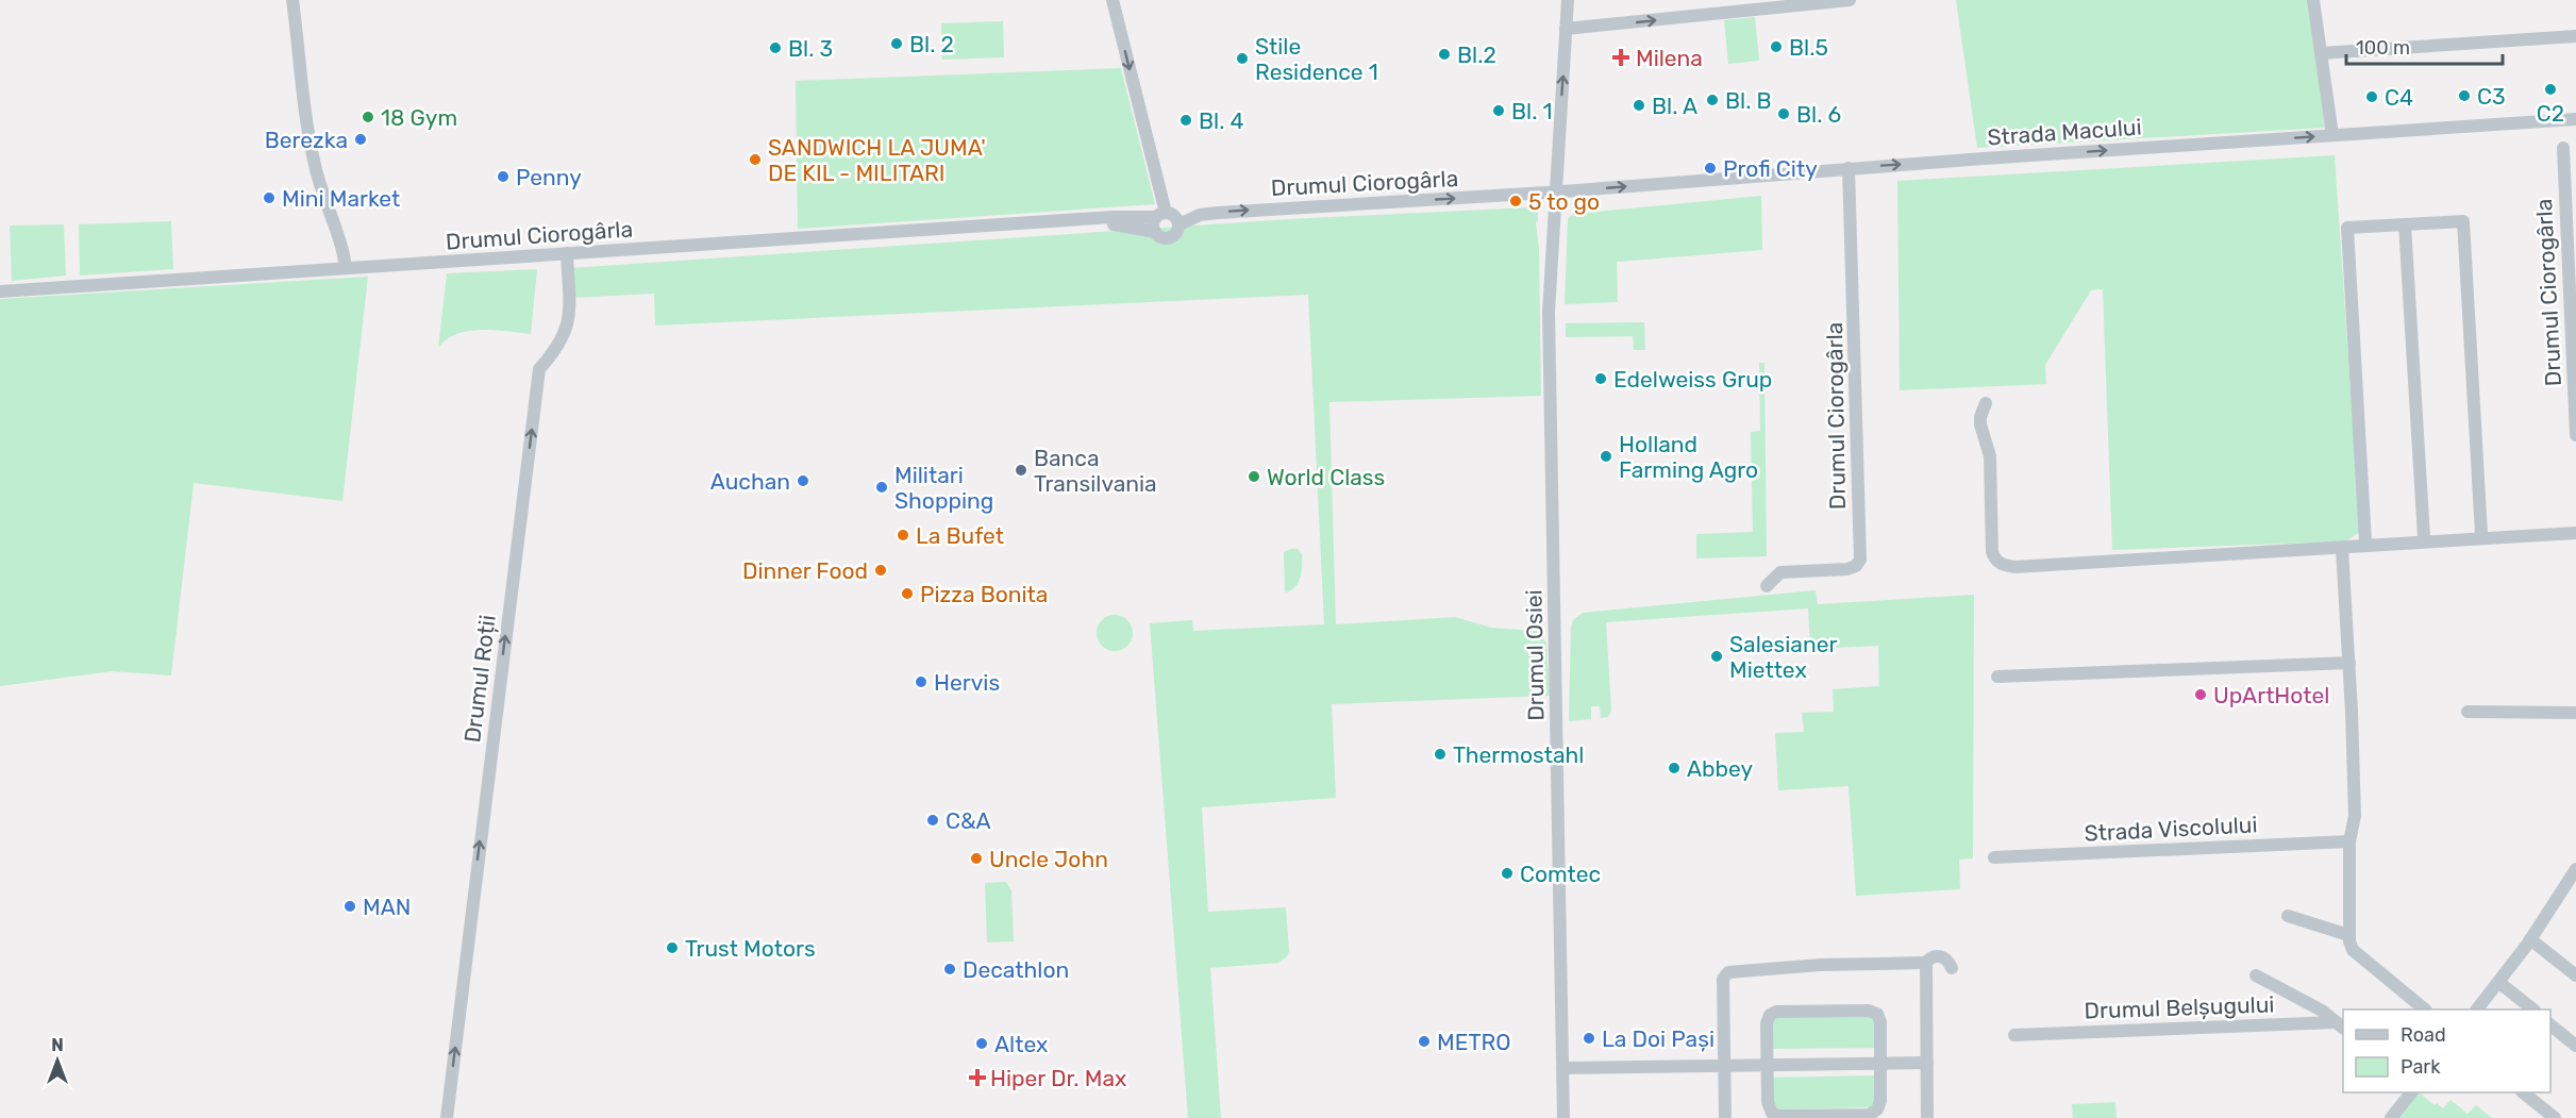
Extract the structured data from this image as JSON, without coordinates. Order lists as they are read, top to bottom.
{
  "streets": {
    "street": [
      "Strada Macului",
      "Drumul Ciorogârla",
      "Drumul Osiei",
      "Drumul Roții",
      "Strada Viscolului",
      "Drumul Belșugului"
    ]
  },
  "crossings": [
    ["Strada Macului", "Drumul Ciorogârla"],
    ["Strada Macului", "Drumul Osiei"],
    ["Drumul Ciorogârla", "Drumul Osiei"],
    ["Drumul Ciorogârla", "Drumul Roții"]
  ],
  "one_way": ["Strada Macului", "Drumul Roții"],
  "places": {
    "other": [
      "Bl. 2",
      "Bl.5",
      "Bl. 3",
      "Bl.2",
      "Stile Residence 1",
      "C2",
      "C3",
      "C4",
      "Bl. B",
      "Bl. A",
      "Bl. 1",
      "Bl. 6",
      "18 Gym",
      "Bl. 4",
      "Berezka",
      "SANDWICH LA JUMA' DE KIL - MILITARI",
      "Profi City",
      "Penny",
      "Mini Market",
      "5 to go",
      "Edelweiss Grup",
      "Holland Farming Agro",
      "Banca Transilvania",
      "World Class",
      "Auchan",
      "Militari Shopping",
      "La Bufet",
      "Dinner Food",
      "Pizza Bonita",
      "Salesianer Miettex",
      "Hervis",
      "UpArtHotel",
      "Thermostahl",
      "Abbey",
      "C&A",
      "Uncle John",
      "Comtec",
      "MAN",
      "Trust Motors",
      "Decathlon",
      "La Doi Pași",
      "METRO",
      "Altex"
    ],
    "health": ["Milena", "Hiper Dr. Max"]
  },
  "legend": ["Road", "Park"],
  "scale_bar": "100 m",
  "north": "top"
}
